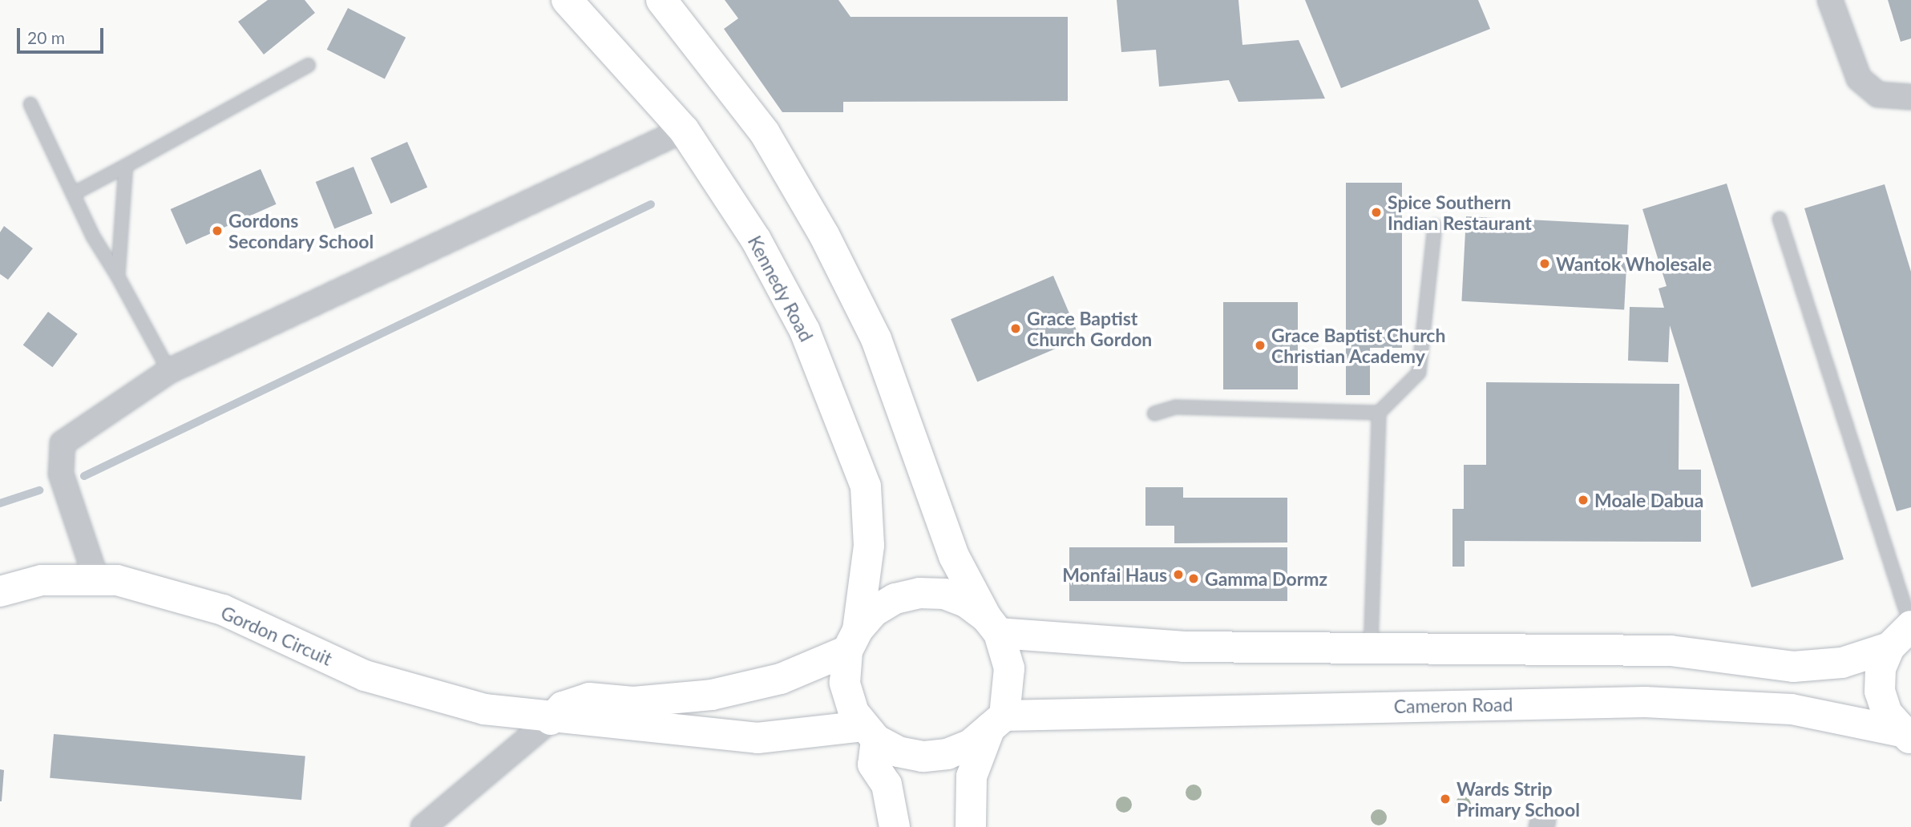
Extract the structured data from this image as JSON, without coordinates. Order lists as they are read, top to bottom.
{
  "streets": {
    "main road": ["Kennedy Road", "Gordon Circuit", "Cameron Road"]
  },
  "crossings": [
    ["Kennedy Road", "Gordon Circuit"],
    ["Kennedy Road", "Cameron Road"],
    ["Gordon Circuit", "Cameron Road"]
  ],
  "places": [
    "Spice Southern Indian Restaurant",
    "Gordons Secondary School",
    "Wantok Wholesale",
    "Grace Baptist Church Gordon",
    "Grace Baptist Church Christian Academy",
    "Moale Dabua",
    "Monfai Haus",
    "Gamma Dormz",
    "Wards Strip Primary School"
  ],
  "scale_bar": "20 m"
}
